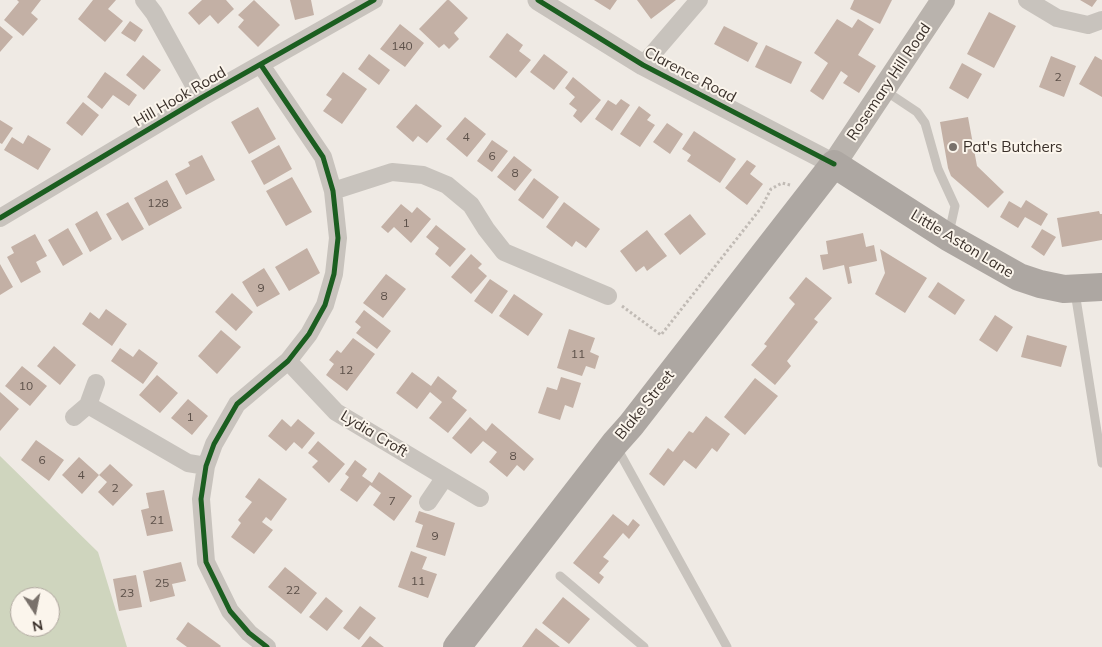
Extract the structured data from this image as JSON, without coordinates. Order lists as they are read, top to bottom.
{
  "streets": {
    "main road": ["Rosemary Hill Road", "Little Aston Lane", "Blake Street"],
    "street": ["Clarence Road", "Hill Hook Road", "Lydia Croft"]
  },
  "crossings": [
    ["Clarence Road", "Rosemary Hill Road"],
    ["Clarence Road", "Little Aston Lane"],
    ["Clarence Road", "Blake Street"],
    ["Rosemary Hill Road", "Little Aston Lane"],
    ["Rosemary Hill Road", "Blake Street"],
    ["Little Aston Lane", "Blake Street"]
  ],
  "places": ["Pat's Butchers"],
  "house_numbers": [
    "140",
    "2",
    "4",
    "6",
    "8",
    "128",
    "1",
    "9",
    "8",
    "11",
    "12",
    "10",
    "1",
    "8",
    "6",
    "4",
    "2",
    "7",
    "21",
    "9",
    "11",
    "25",
    "22",
    "23"
  ],
  "north": "bottom"
}
